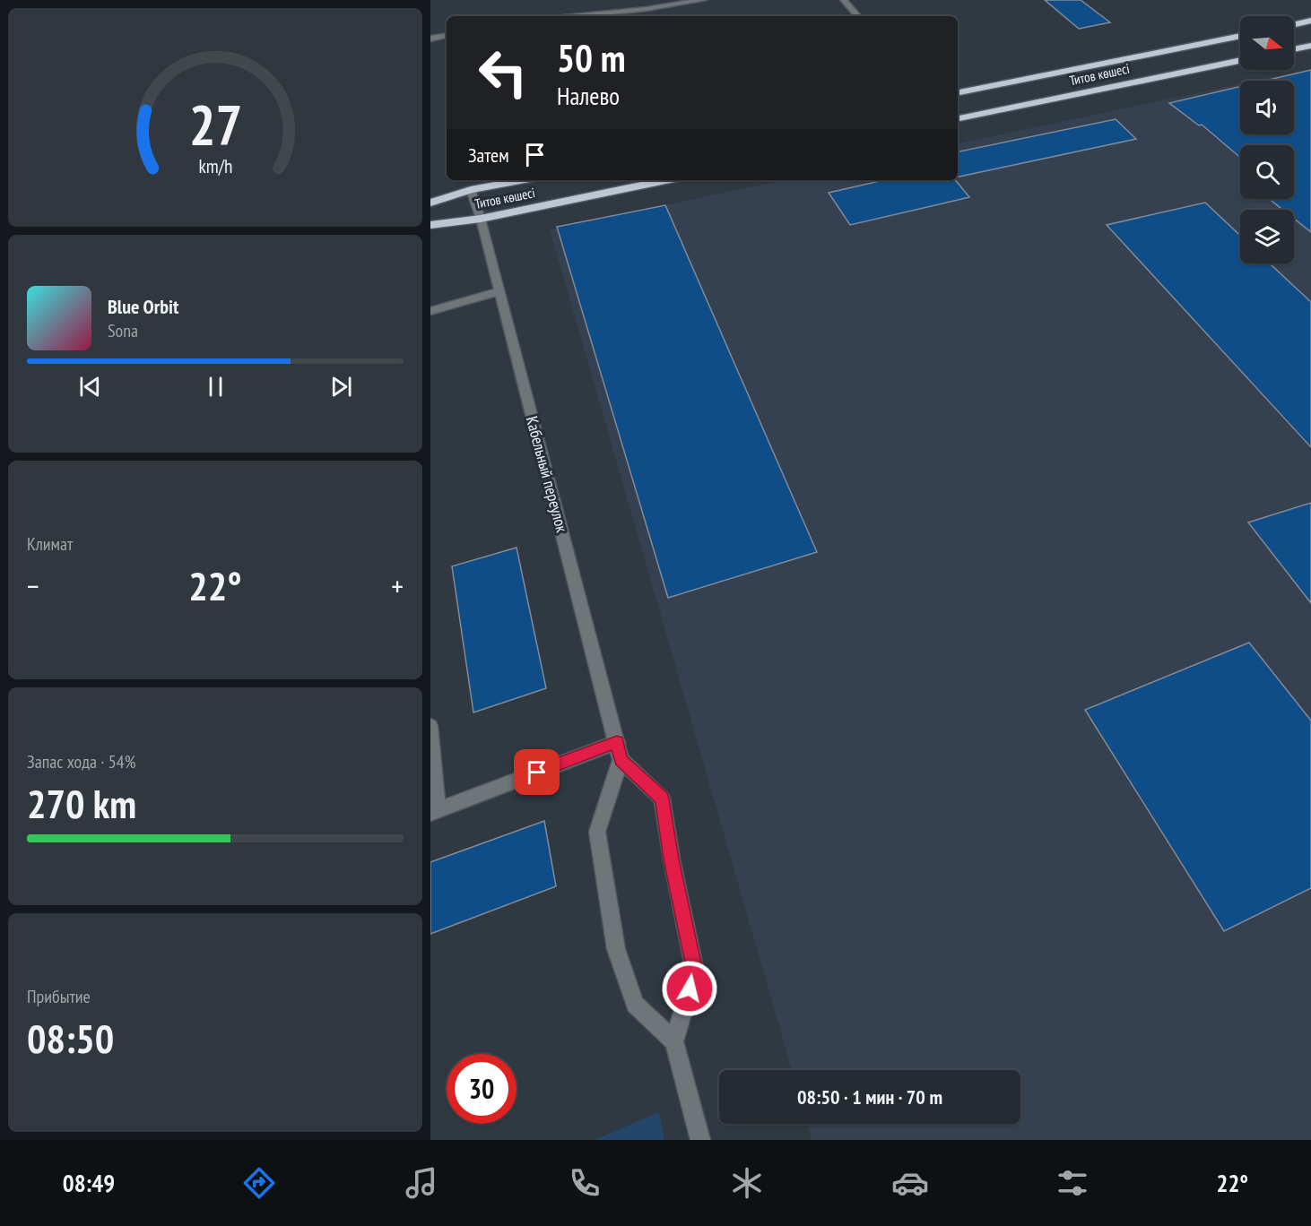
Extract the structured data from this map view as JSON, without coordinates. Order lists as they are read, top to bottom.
{
  "streets": {
    "highway": ["Титов көшесі"],
    "street": ["Кабельный переулок"]
  },
  "crossings": [
    ["Титов көшесі", "Кабельный переулок"]
  ],
  "north": "right",
  "page": {
    "turn": ["50 m", "Налево"],
    "then": "Затем",
    "song": ["Blue Orbit", "Sona"],
    "tile": [
      "Климат",
      ["Запас хода · 54%", "270 km"],
      ["Прибытие", "08:50"]
    ],
    "heat": ["−", "22°", "+"],
    "limit": "30",
    "trip": "08:50 · 1 мин · 70 m",
    "tabs": ["08:49", "22°"],
    "gauge": ["27", "km/h"]
  }
}
